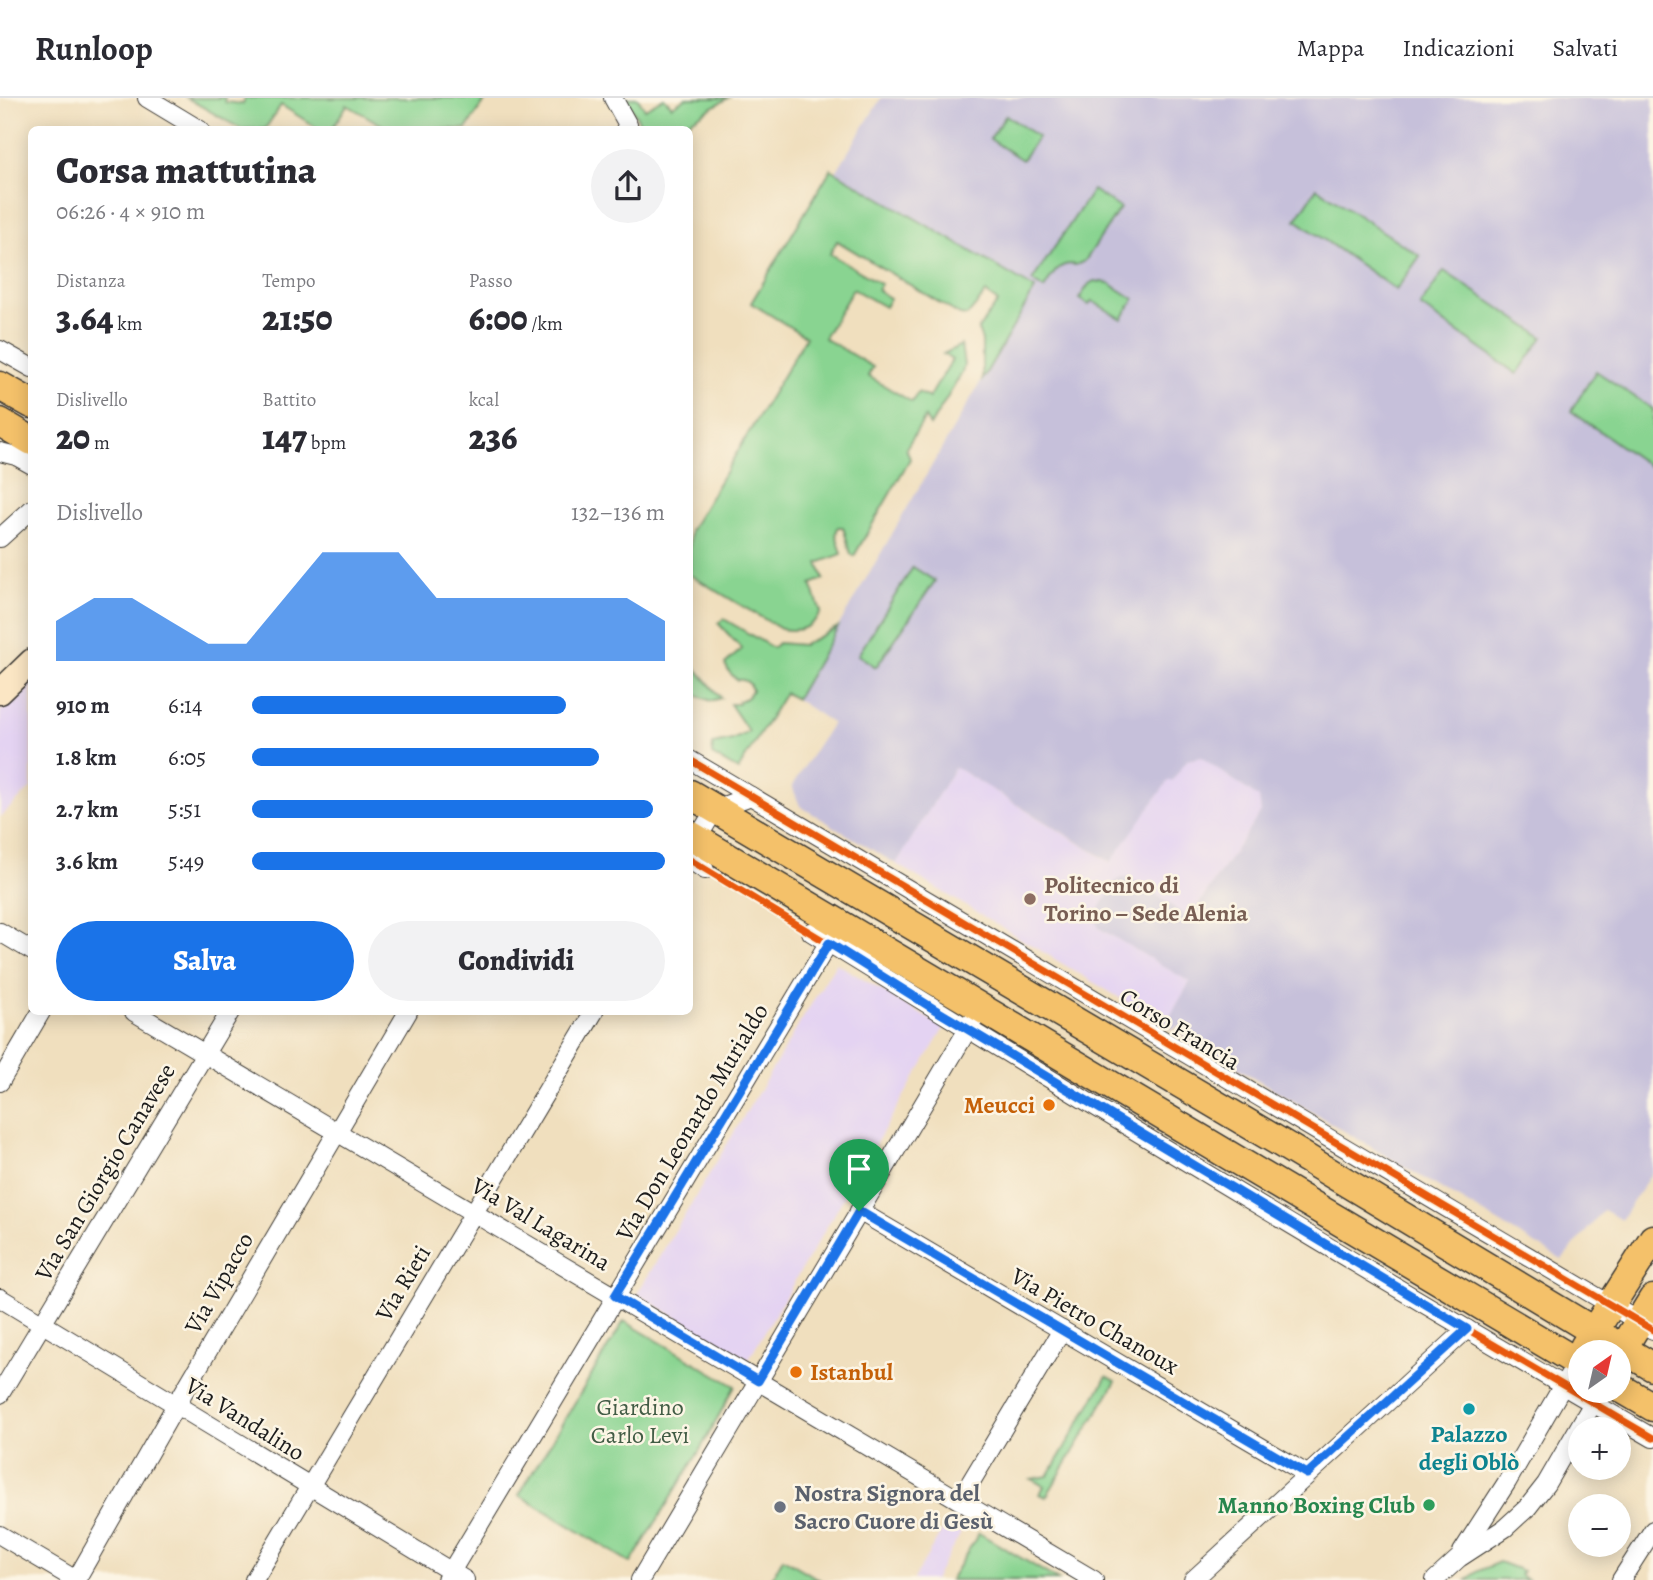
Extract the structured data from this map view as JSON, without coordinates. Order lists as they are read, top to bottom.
{
  "streets": {
    "main road": ["Corso Francia"],
    "street": [
      "Via Don Leonardo Murialdo",
      "Via San Giorgio Canavese",
      "Via Val Lagarina",
      "Via Vipacco",
      "Via Rieti",
      "Via Pietro Chanoux",
      "Via Vandalino"
    ]
  },
  "crossings": [
    ["Corso Francia", "Via Don Leonardo Murialdo"],
    ["Via Don Leonardo Murialdo", "Via Val Lagarina"],
    ["Via Don Leonardo Murialdo", "Via Vandalino"],
    ["Via San Giorgio Canavese", "Via Val Lagarina"],
    ["Via San Giorgio Canavese", "Via Vandalino"],
    ["Via Val Lagarina", "Via Vipacco"],
    ["Via Val Lagarina", "Via Rieti"],
    ["Via Vipacco", "Via Vandalino"],
    ["Via Rieti", "Via Vandalino"]
  ],
  "parks": ["Giardino Carlo Levi"],
  "places": [
    "Politecnico di Torino – Sede Alenia",
    "Meucci",
    "Istanbul",
    "Palazzo degli Oblò",
    "Manno Boxing Club",
    "Nostra Signora del Sacro Cuore di Gesù"
  ],
  "north": "top right",
  "page": {
    "header": "Runloop",
    "nav": ["Mappa", "Indicazioni", "Salvati"],
    "heading": ["Corsa mattutina", "06:26 · 4 × 910 m"],
    "stats": [
      ["Distanza", "3.64 km"],
      ["Tempo", "21:50"],
      ["Passo", "6:00 /km"],
      ["Dislivello", "20 m"],
      ["Battito", "147 bpm"],
      ["kcal", "236"]
    ],
    "chart": ["Dislivello", "132–136 m"],
    "list": [
      {
        "name": "910 m",
        "note": "6:14"
      },
      {
        "name": "1.8 km",
        "note": "6:05"
      },
      {
        "name": "2.7 km",
        "note": "5:51"
      },
      {
        "name": "3.6 km",
        "note": "5:49"
      }
    ],
    "buttons": ["Salva", "Condividi"],
    "map_buttons": ["+", "−"]
  }
}
